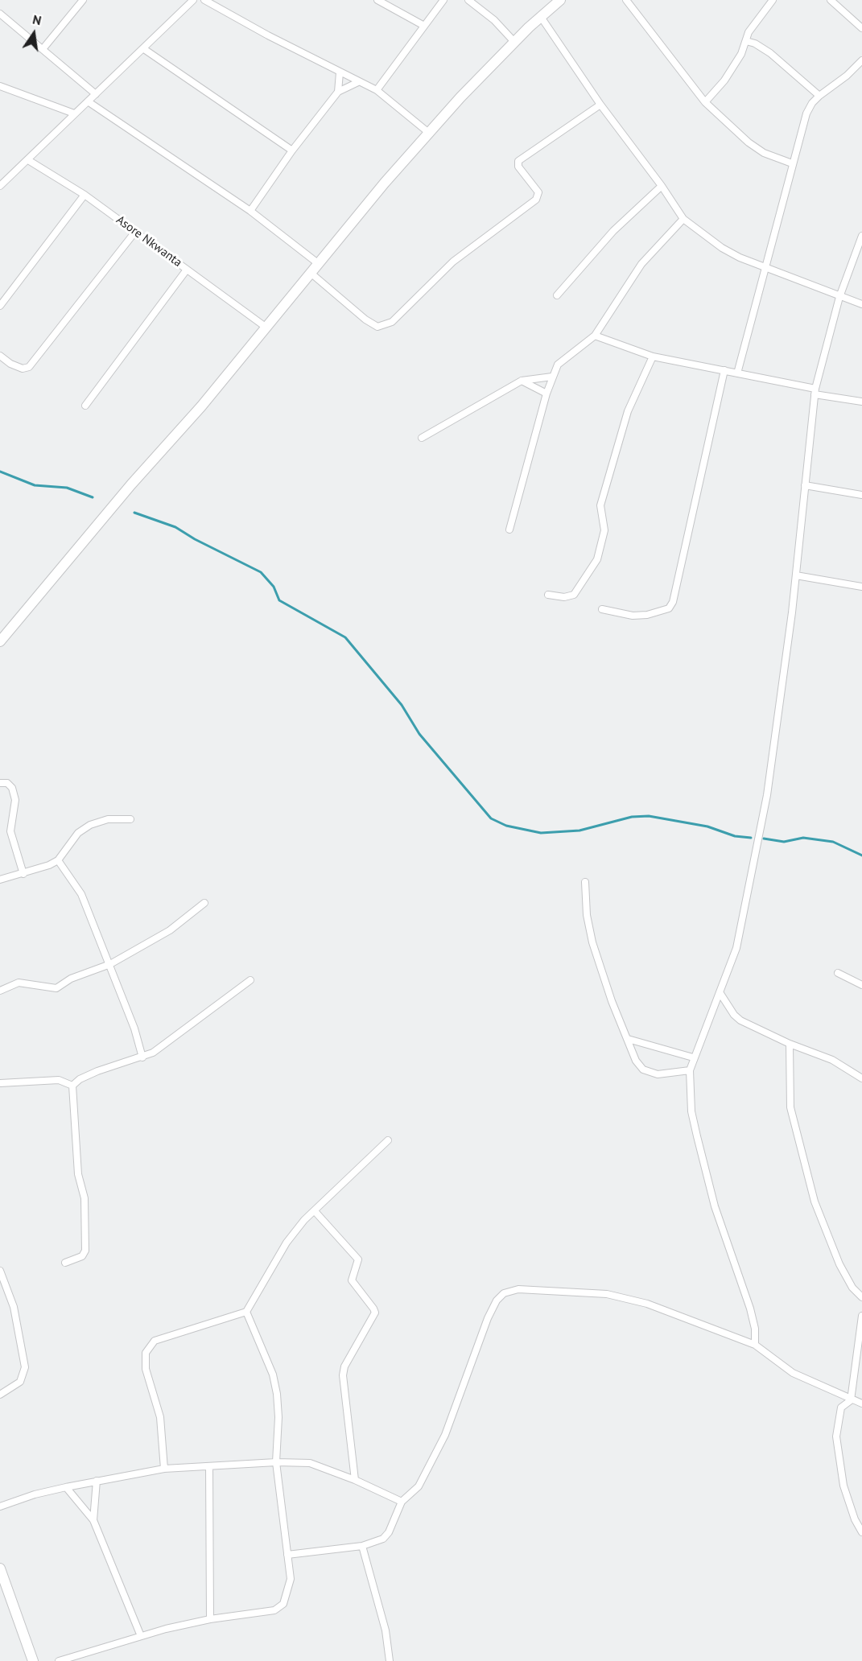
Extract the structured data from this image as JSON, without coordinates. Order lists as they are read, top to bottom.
{
  "streets": {
    "street": ["Asore Nkwanta"]
  },
  "north": "top"
}
